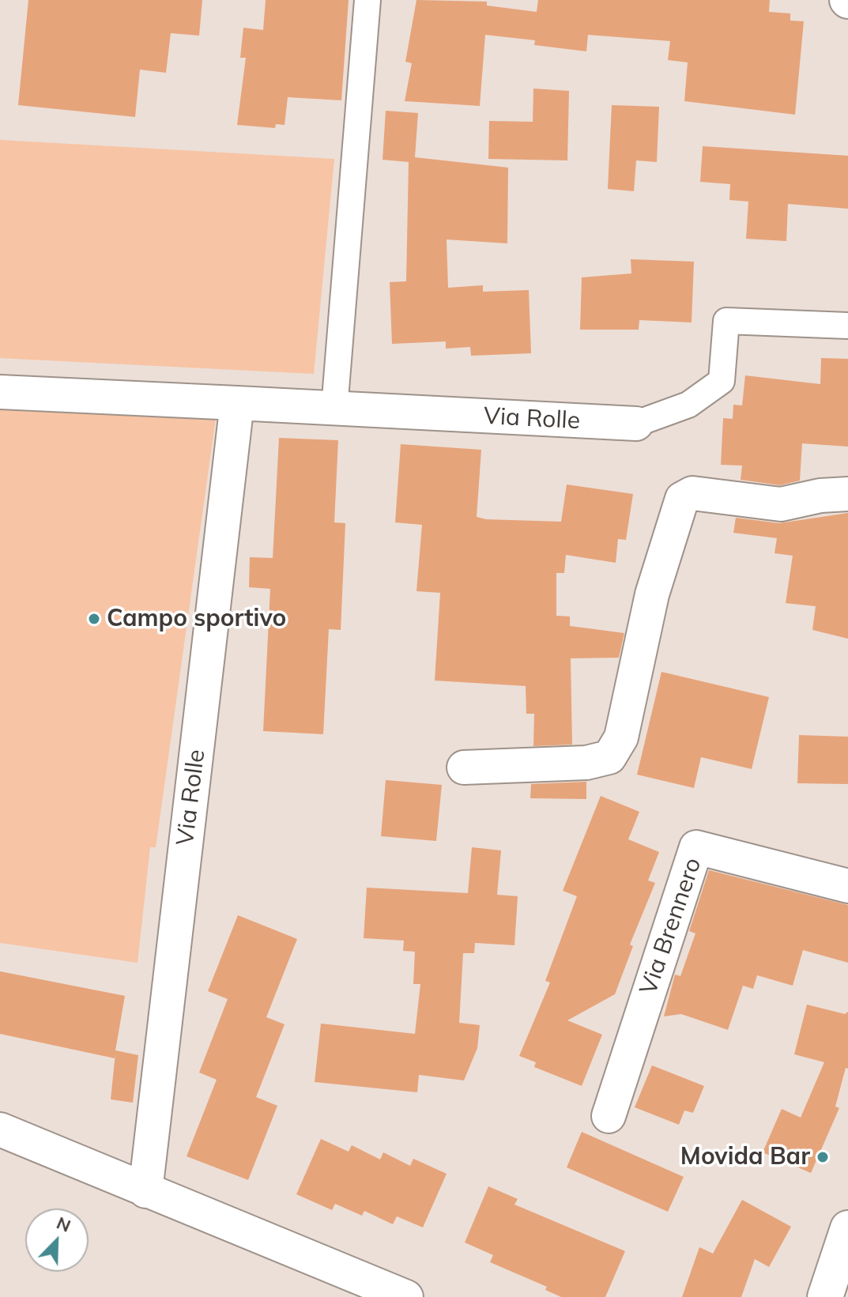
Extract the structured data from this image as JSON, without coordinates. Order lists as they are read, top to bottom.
{
  "streets": {
    "street": ["Via Rolle", "Via Brennero"]
  },
  "places": ["Campo sportivo", "Movida Bar"],
  "north": "top right"
}
